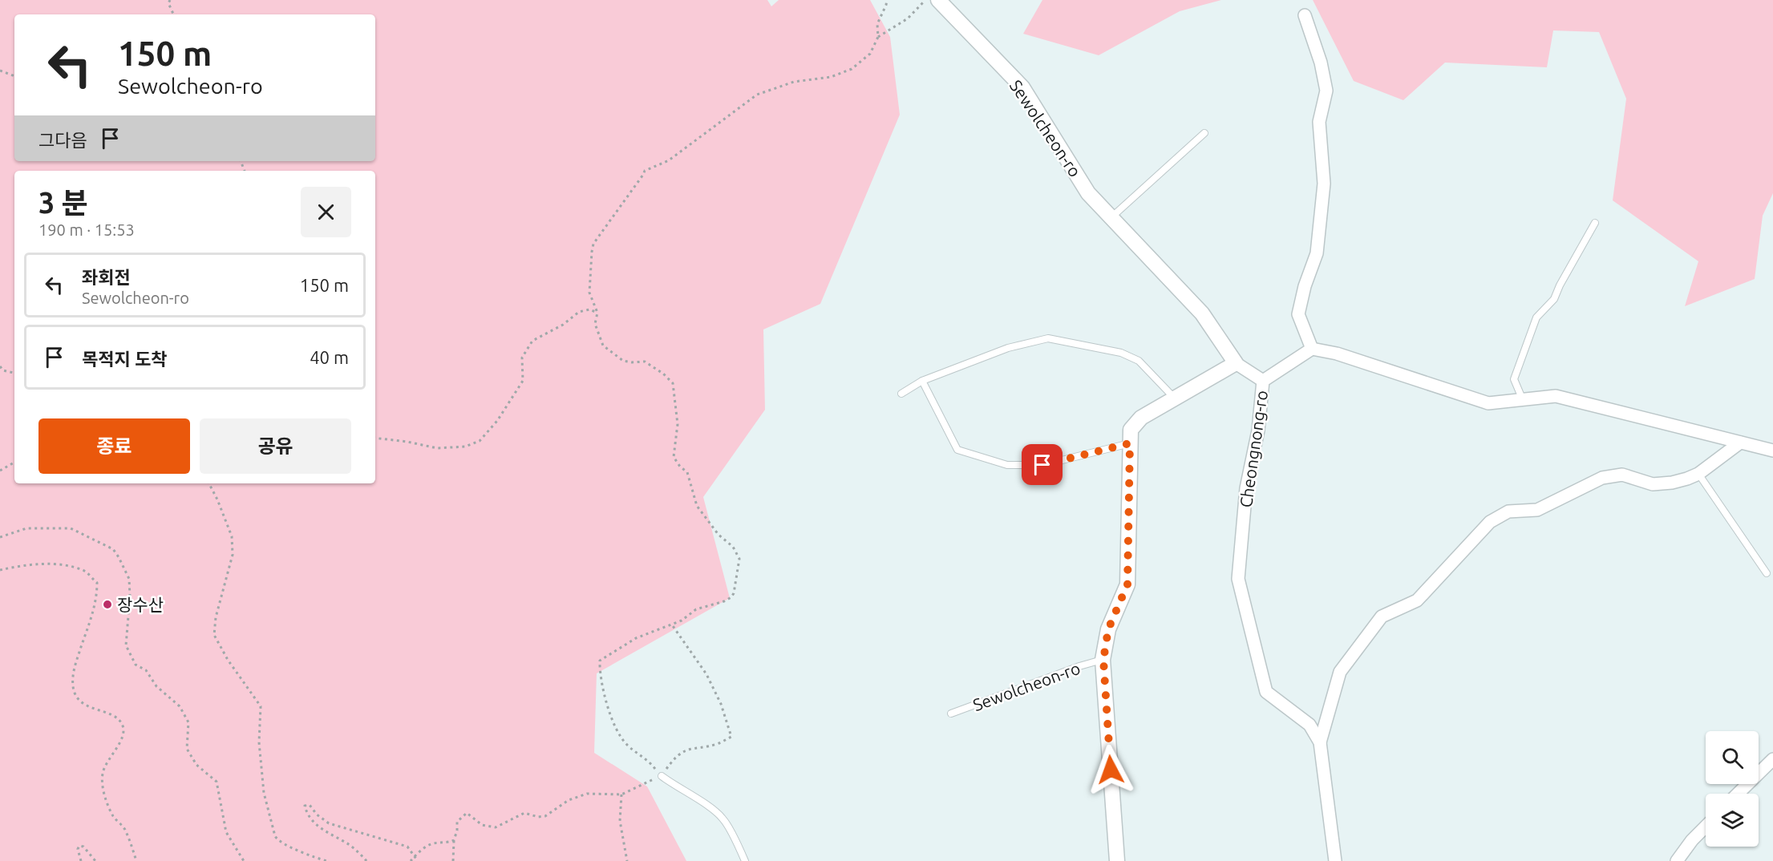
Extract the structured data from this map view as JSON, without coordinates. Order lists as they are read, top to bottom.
{
  "streets": {
    "street": ["Sewolcheon-ro", "Cheongnong-ro"]
  },
  "crossings": [
    ["Sewolcheon-ro", "Cheongnong-ro"]
  ],
  "places": ["장수산"],
  "page": {
    "turn": ["150 m", "Sewolcheon-ro"],
    "then": "그다음",
    "heading": ["3 분", "190 m · 15:53"],
    "list": [
      {
        "name": "좌회전",
        "note": "Sewolcheon-ro",
        "value": "150 m"
      },
      {
        "name": "목적지 도착",
        "value": "40 m"
      }
    ],
    "buttons": ["종료", "공유"]
  }
}
